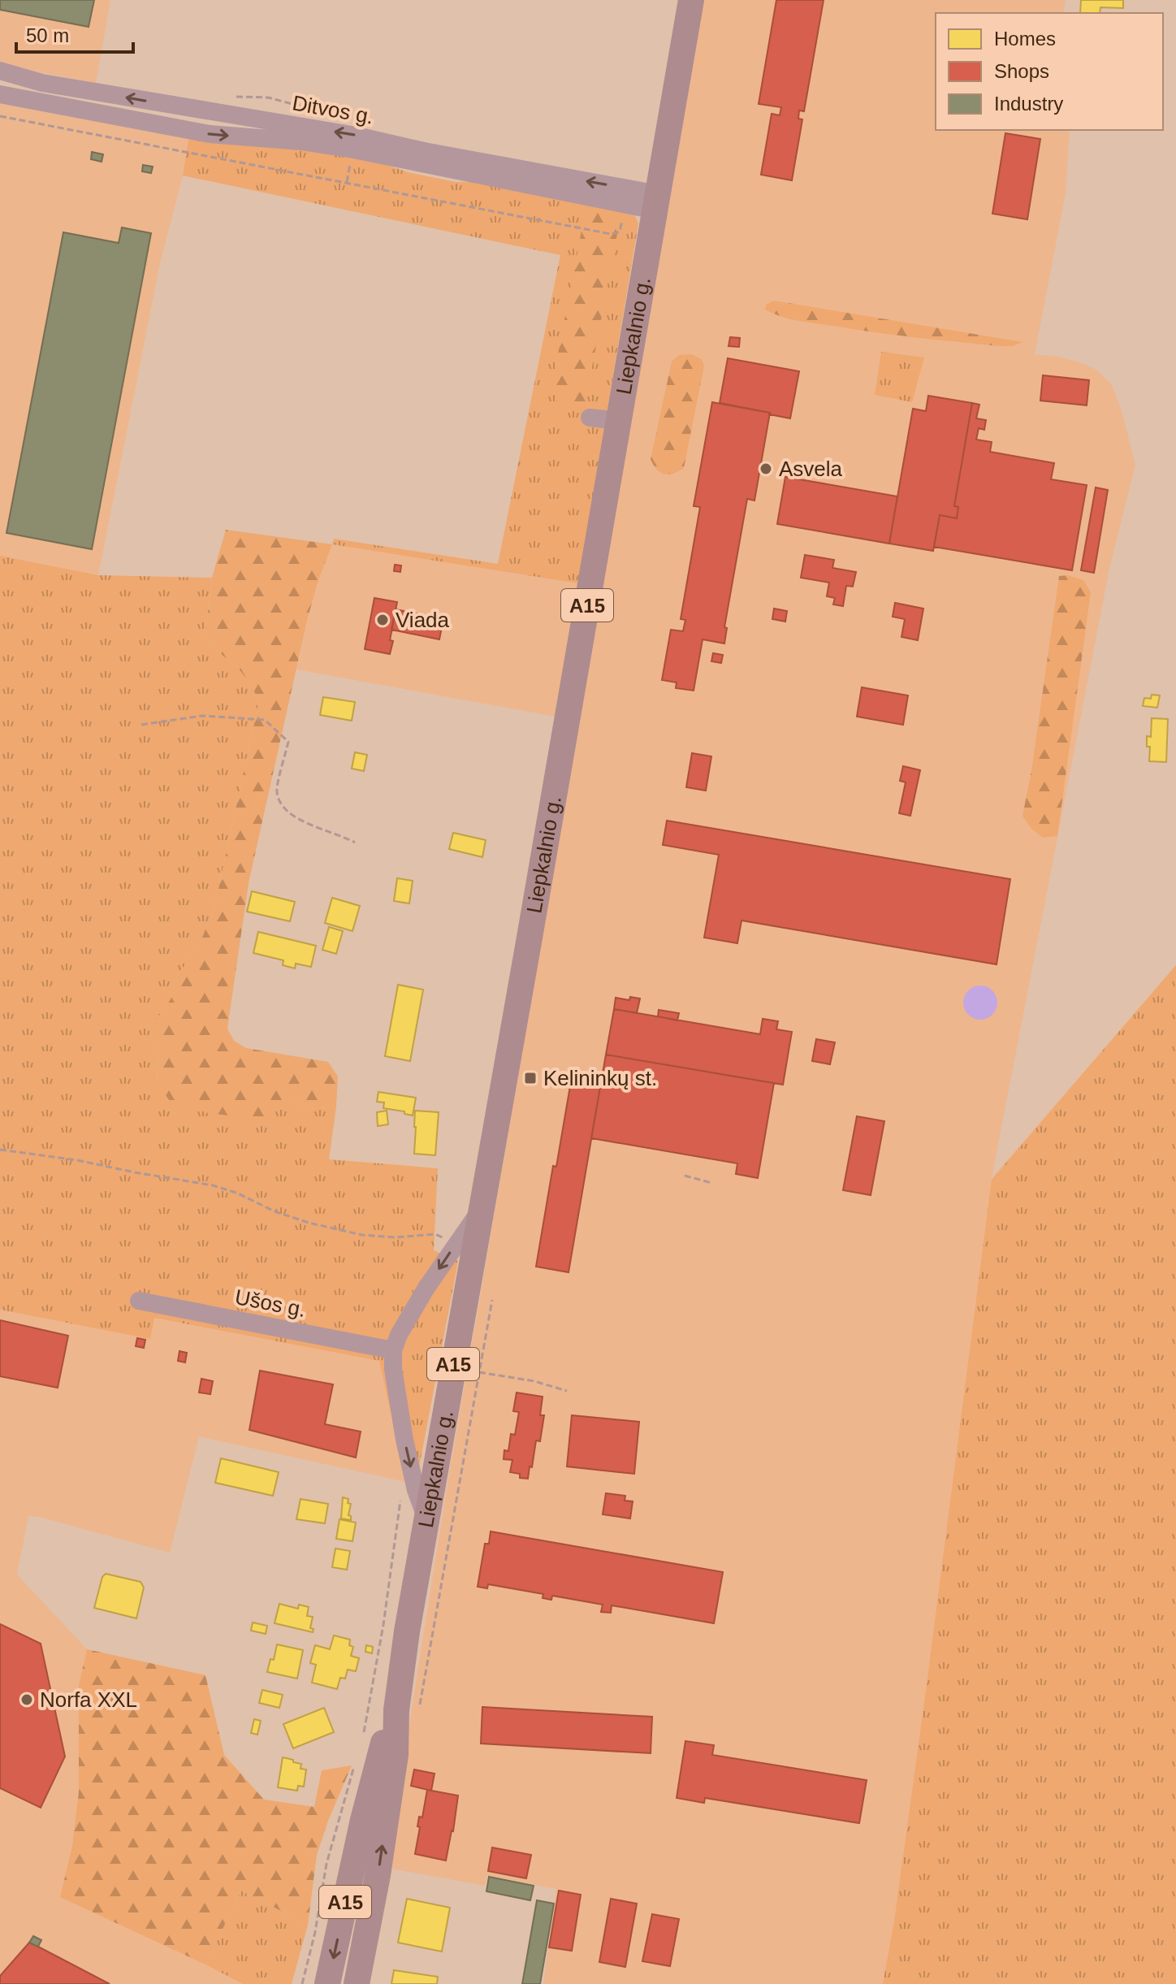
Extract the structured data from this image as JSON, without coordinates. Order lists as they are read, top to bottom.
{
  "streets": {
    "highway": ["Liepkalnio g.", "A15"],
    "street": ["Ditvos g.", "Ušos g."]
  },
  "crossings": [
    ["Ditvos g.", "Liepkalnio g."]
  ],
  "places": {
    "other": ["Asvela", "Viada", "Norfa XXL"],
    "transit": ["Kelininkų st."]
  },
  "legend": ["Homes", "Shops", "Industry"],
  "scale_bar": "50 m"
}
